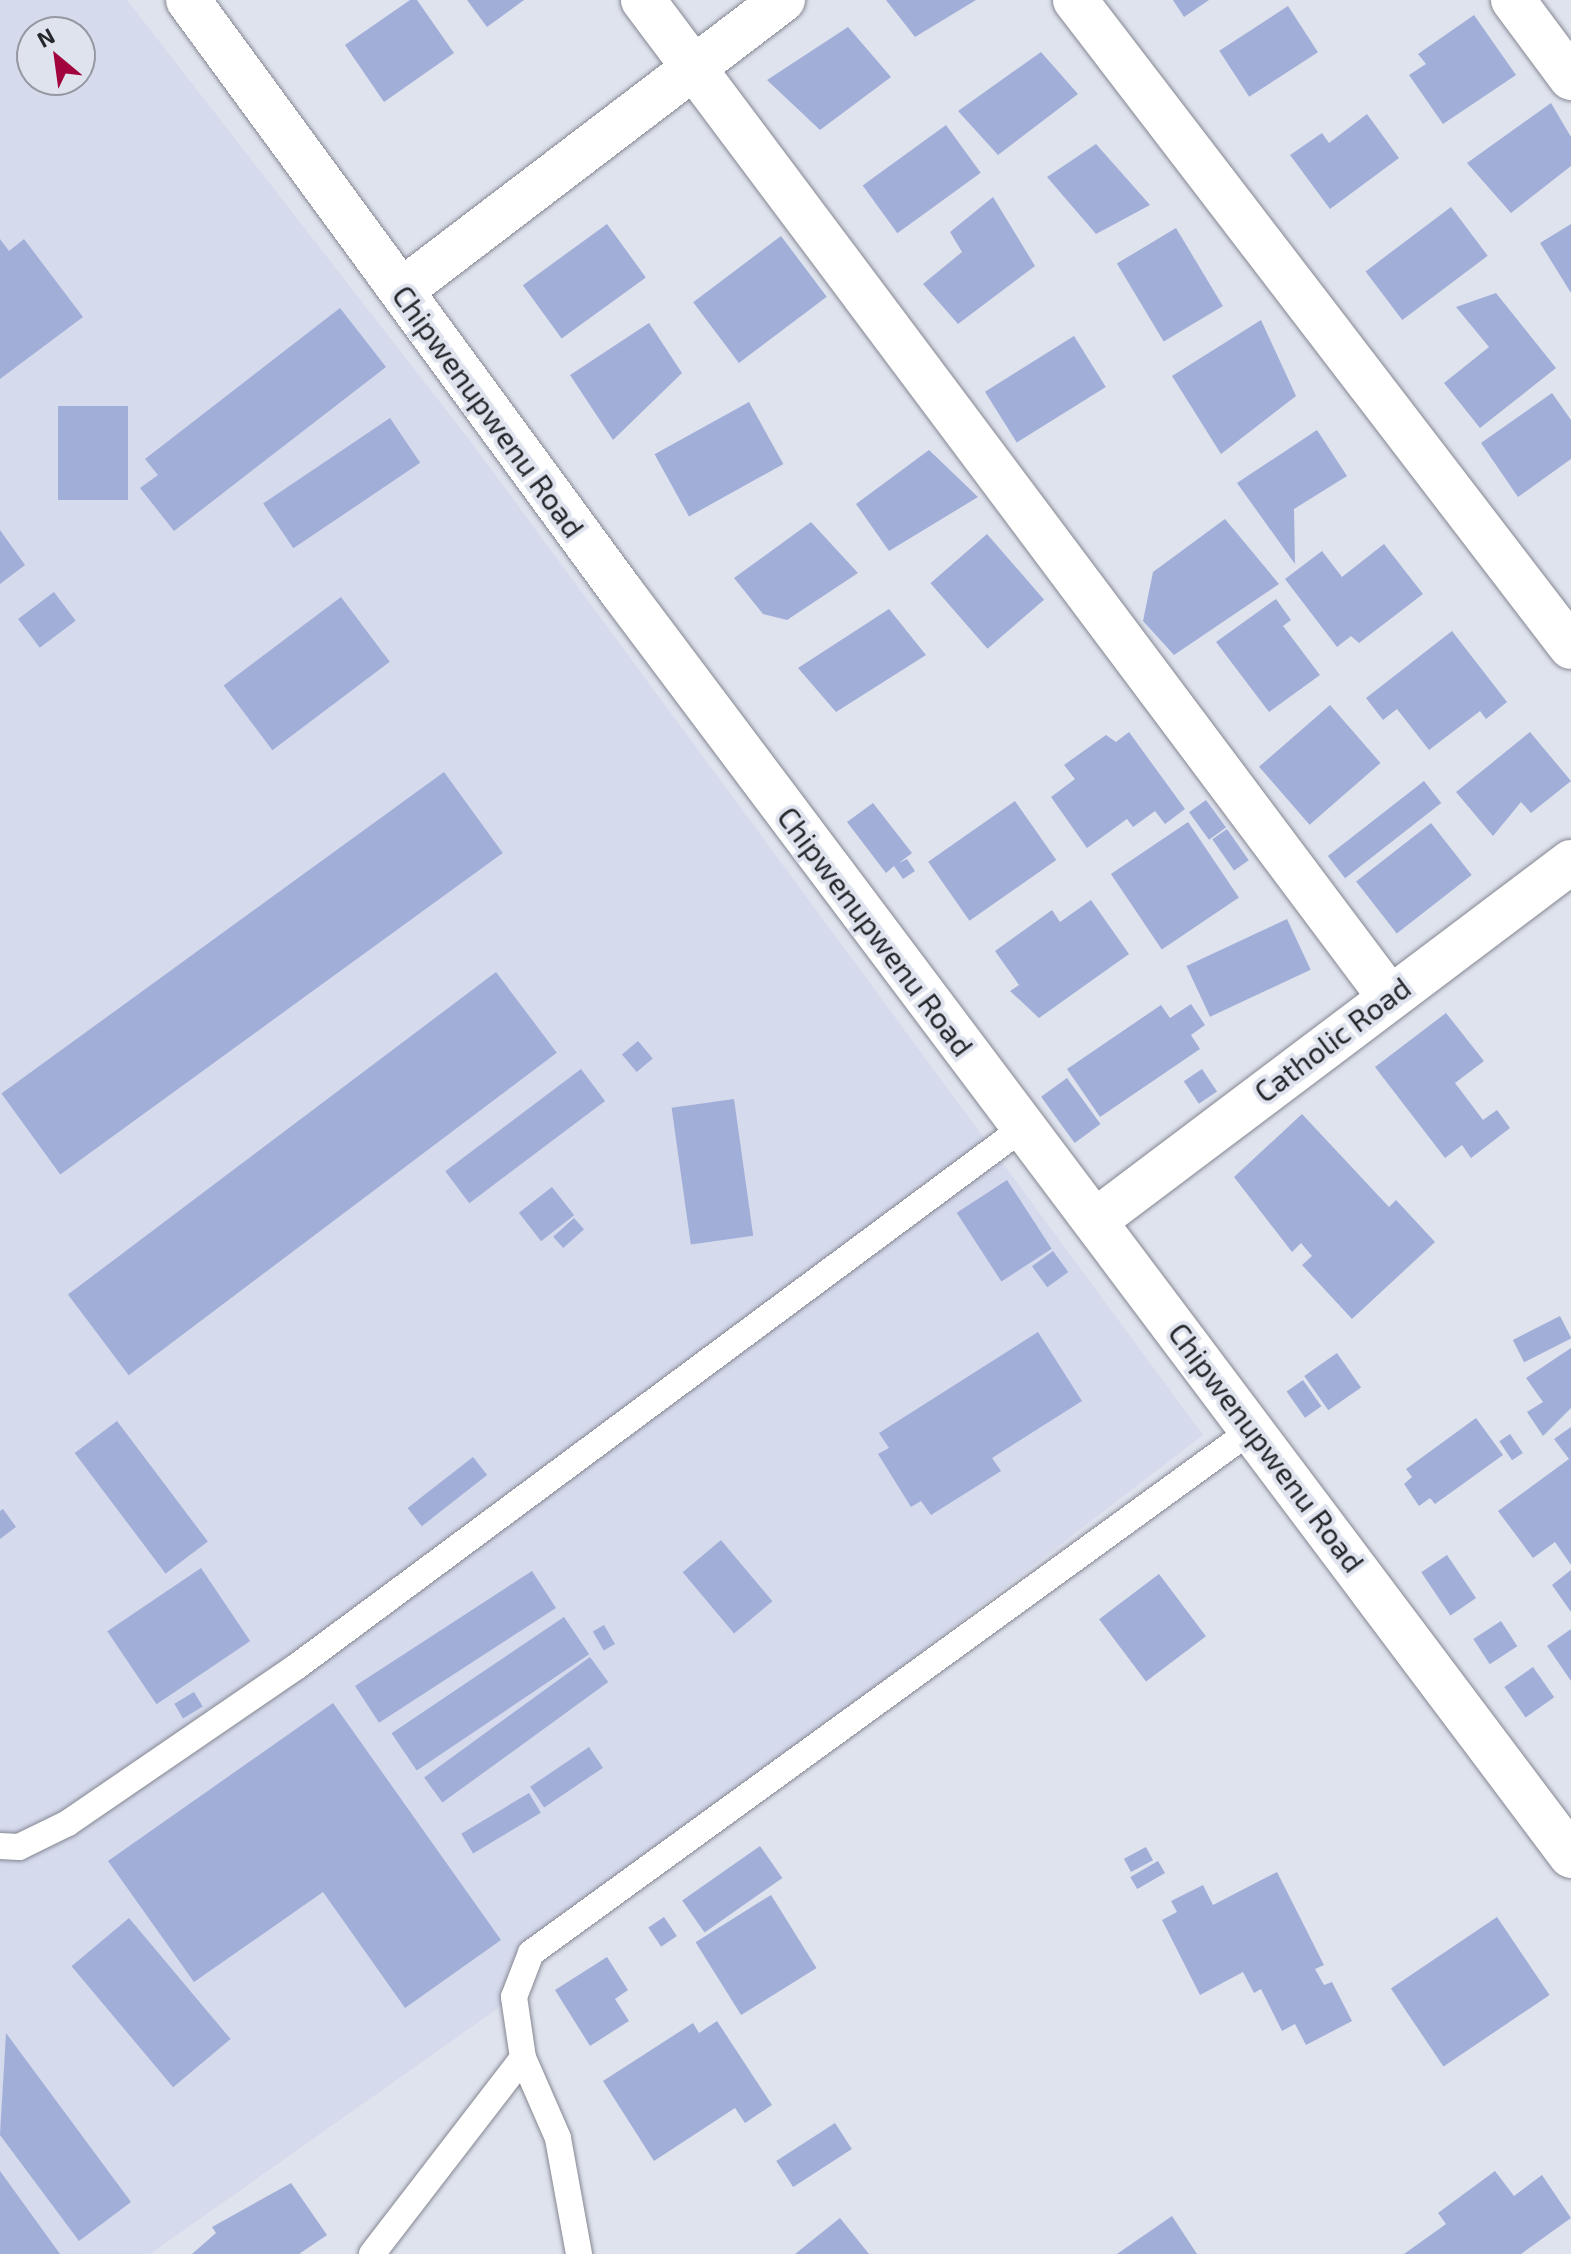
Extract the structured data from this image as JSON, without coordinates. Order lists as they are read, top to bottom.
{
  "streets": {
    "street": ["Chipwenupwenu Road", "Catholic Road"]
  },
  "crossings": [
    ["Chipwenupwenu Road", "Catholic Road"]
  ],
  "north": "top left"
}
